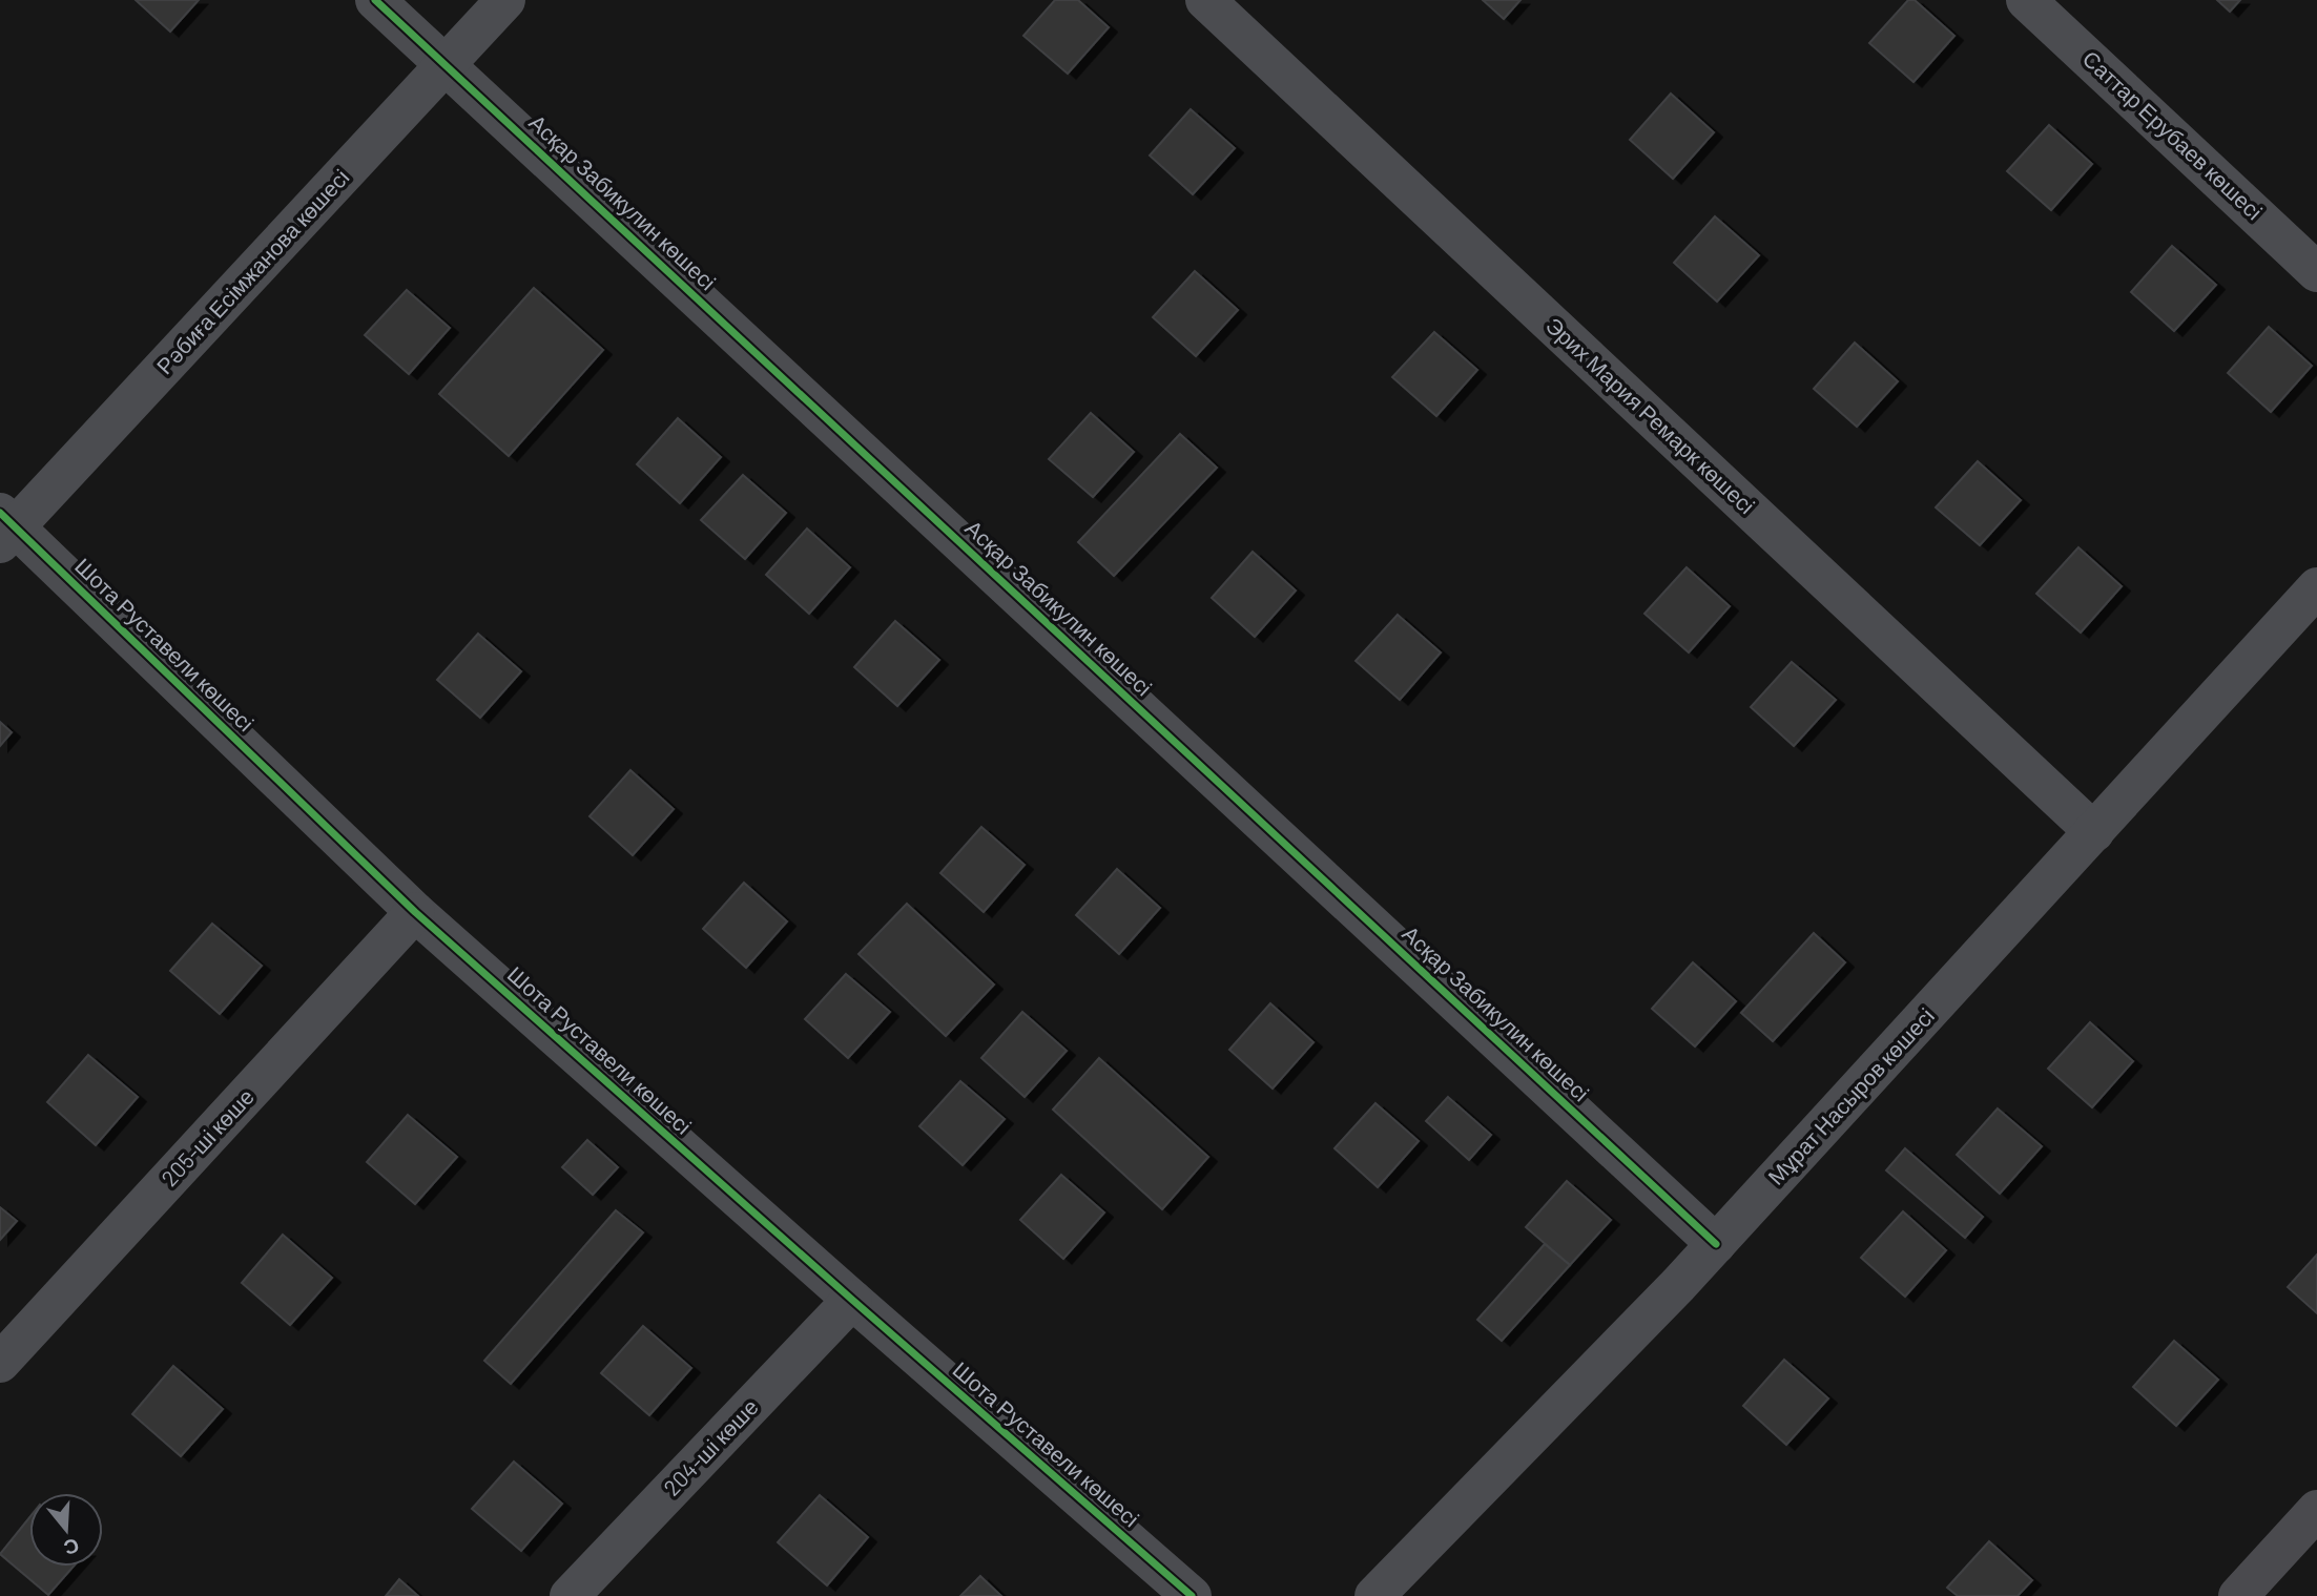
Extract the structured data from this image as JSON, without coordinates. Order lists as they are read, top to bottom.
{
  "streets": {
    "street": [
      "Саттар Ерубаев көшесі",
      "Асқар Забикулин көшесі",
      "Рәбиға Есімжанова көшесі",
      "Эрих Мария Ремарк көшесі",
      "Шота Руставели көшесі",
      "Мұрат Насыров көшесі",
      "205-ші көше",
      "204-ші көше"
    ]
  },
  "crossings": [
    ["Асқар Забикулин көшесі", "Рәбиға Есімжанова көшесі"],
    ["Асқар Забикулин көшесі", "Мұрат Насыров көшесі"],
    ["Рәбиға Есімжанова көшесі", "Шота Руставели көшесі"],
    ["Эрих Мария Ремарк көшесі", "Мұрат Насыров көшесі"],
    ["Шота Руставели көшесі", "205-ші көше"],
    ["Шота Руставели көшесі", "204-ші көше"]
  ],
  "north": "bottom"
}
